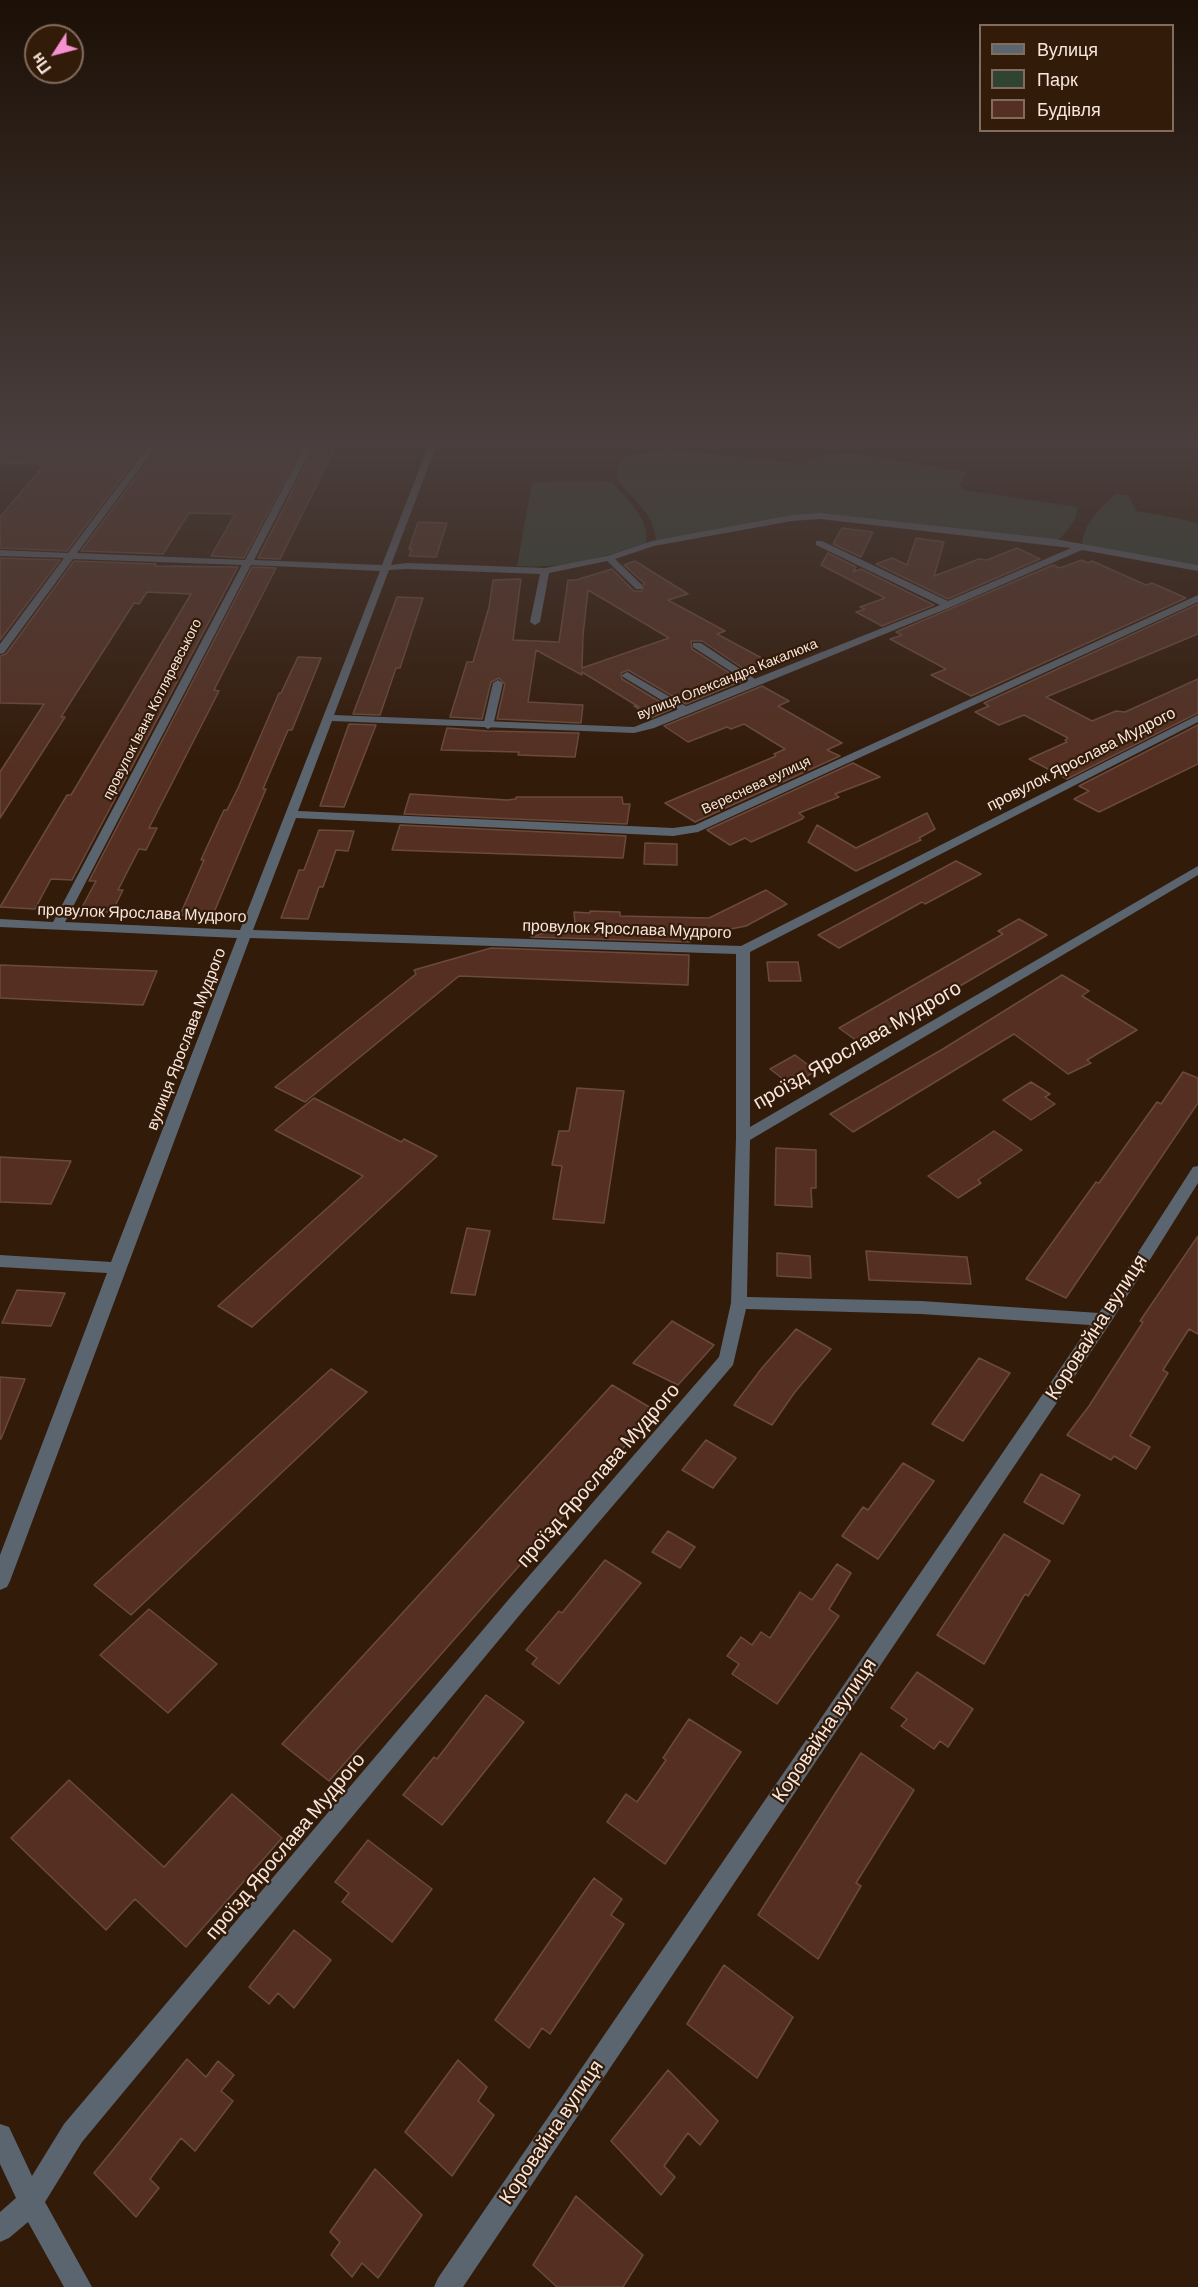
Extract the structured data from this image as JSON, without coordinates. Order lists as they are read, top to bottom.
{
  "streets": {
    "street": [
      "вулиця Олександра Какалюка",
      "провулок Івана Котляревського",
      "провулок Ярослава Мудрого",
      "Вереснева вулиця",
      "вулиця Ярослава Мудрого",
      "проїзд Ярослава Мудрого",
      "Коровайна вулиця"
    ]
  },
  "crossings": [
    ["вулиця Олександра Какалюка", "вулиця Ярослава Мудрого"],
    ["провулок Івана Котляревського", "провулок Ярослава Мудрого"],
    ["провулок Ярослава Мудрого", "вулиця Ярослава Мудрого"],
    ["Вереснева вулиця", "вулиця Ярослава Мудрого"]
  ],
  "legend": ["Вулиця", "Парк", "Будівля"],
  "north": "bottom left"
}
